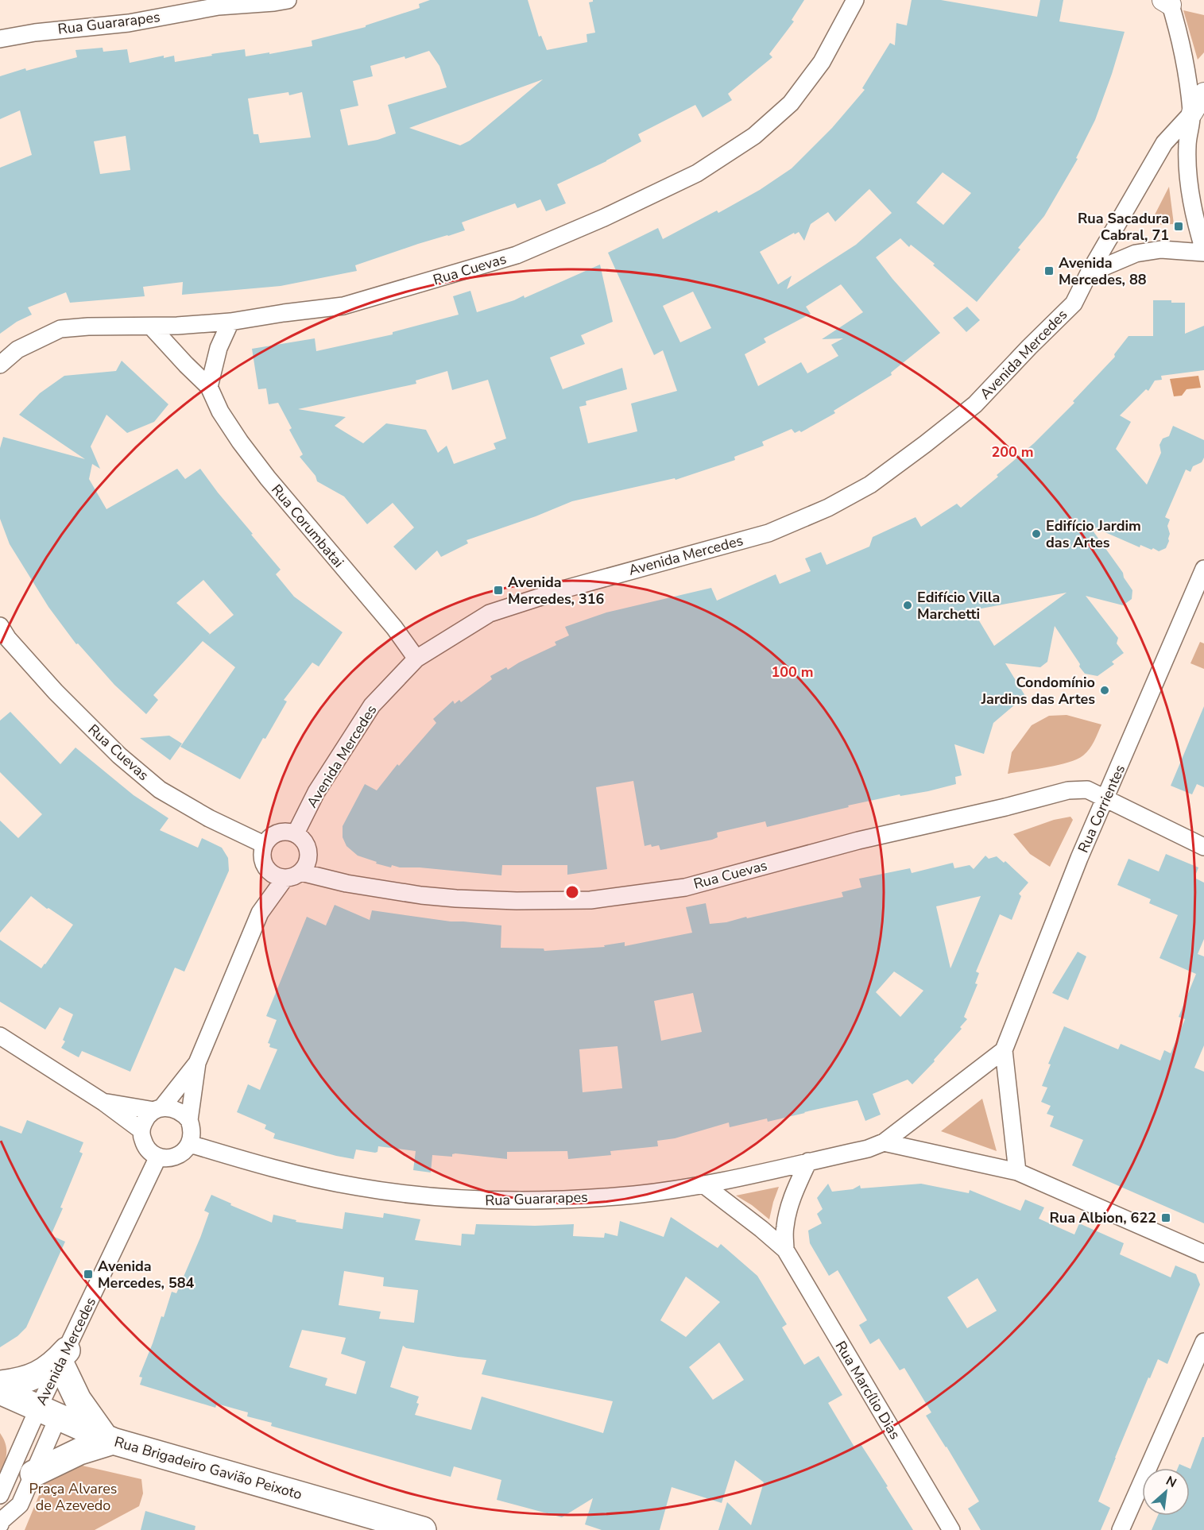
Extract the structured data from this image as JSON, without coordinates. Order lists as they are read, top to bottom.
{
  "streets": {
    "main road": ["Rua Brigadeiro Gavião Peixoto"],
    "street": [
      "Rua Guararapes",
      "Rua Cuevas",
      "Avenida Mercedes",
      "Rua Corumbatai",
      "Rua Corrientes",
      "Rua Marcílio Dias"
    ]
  },
  "crossings": [
    ["Rua Guararapes", "Avenida Mercedes"],
    ["Rua Guararapes", "Rua Marcílio Dias"],
    ["Rua Cuevas", "Avenida Mercedes"],
    ["Rua Cuevas", "Rua Corumbatai"],
    ["Rua Cuevas", "Rua Corrientes"],
    ["Avenida Mercedes", "Rua Corumbatai"],
    ["Avenida Mercedes", "Rua Brigadeiro Gavião Peixoto"]
  ],
  "parks": ["Praça Alvares de Azevedo"],
  "places": {
    "transit": [
      "Rua Sacadura Cabral, 71",
      "Avenida Mercedes, 88",
      "Avenida Mercedes, 316",
      "Rua Albion, 622",
      "Avenida Mercedes, 584"
    ],
    "other": ["Edifício Jardim das Artes", "Edifício Villa Marchetti", "Condomínio Jardins das Artes"]
  },
  "north": "top right",
  "rings": ["200 m", "100 m"]
}
